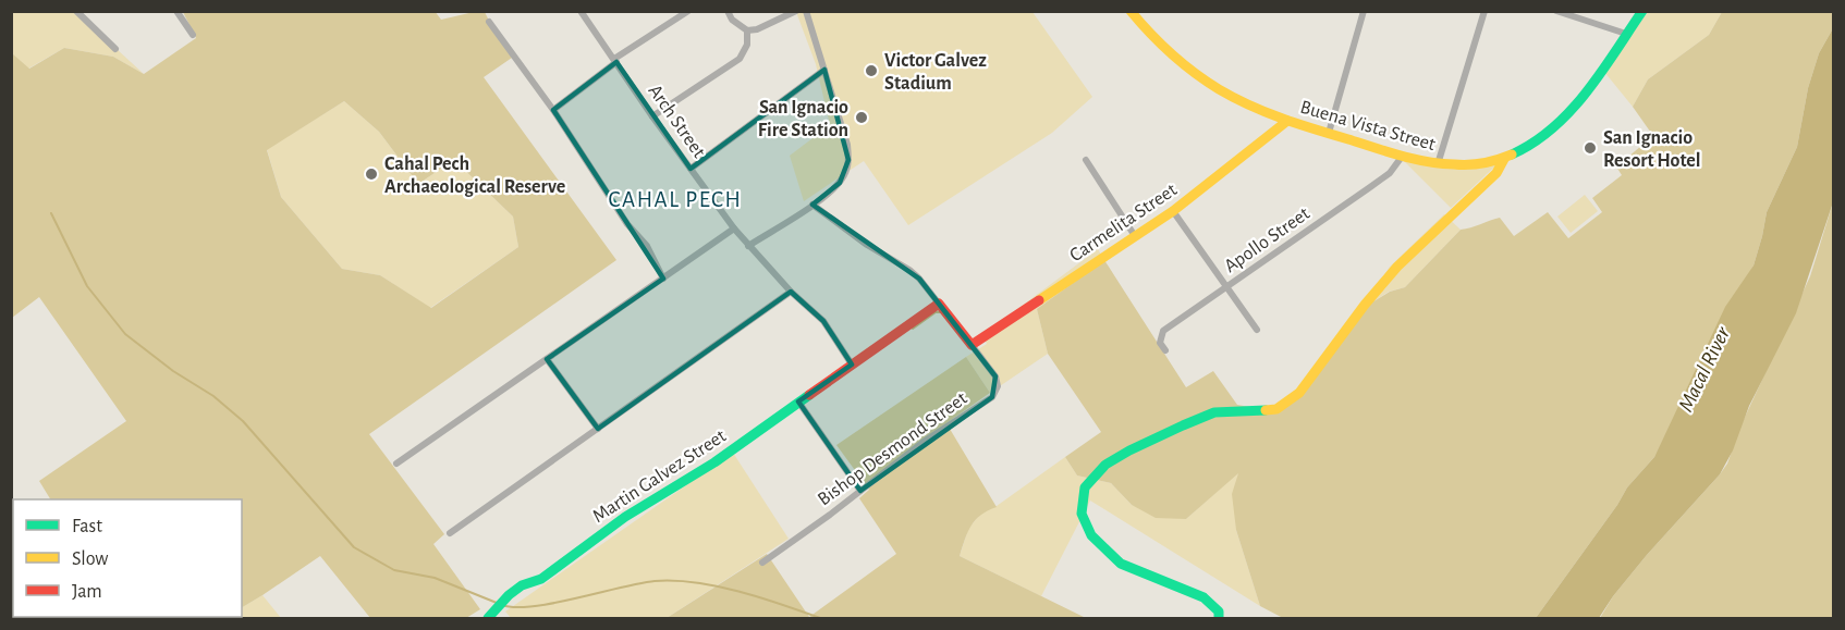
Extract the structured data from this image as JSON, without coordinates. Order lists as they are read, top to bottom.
{
  "streets": {
    "street": [
      "Arch Street",
      "Buena Vista Street",
      "Carmelita Street",
      "Apollo Street",
      "Bishop Desmond Street",
      "Martin Galvez Street"
    ]
  },
  "crossings": [
    ["Arch Street", "Martin Galvez Street"],
    ["Buena Vista Street", "Carmelita Street"],
    ["Buena Vista Street", "Apollo Street"],
    ["Carmelita Street", "Bishop Desmond Street"]
  ],
  "districts": ["CAHAL PECH"],
  "water": ["Macal River"],
  "places": [
    "Victor Galvez Stadium",
    "San Ignacio Fire Station",
    "San Ignacio Resort Hotel",
    "Cahal Pech Archaeological Reserve"
  ],
  "legend": ["Fast", "Slow", "Jam"]
}
